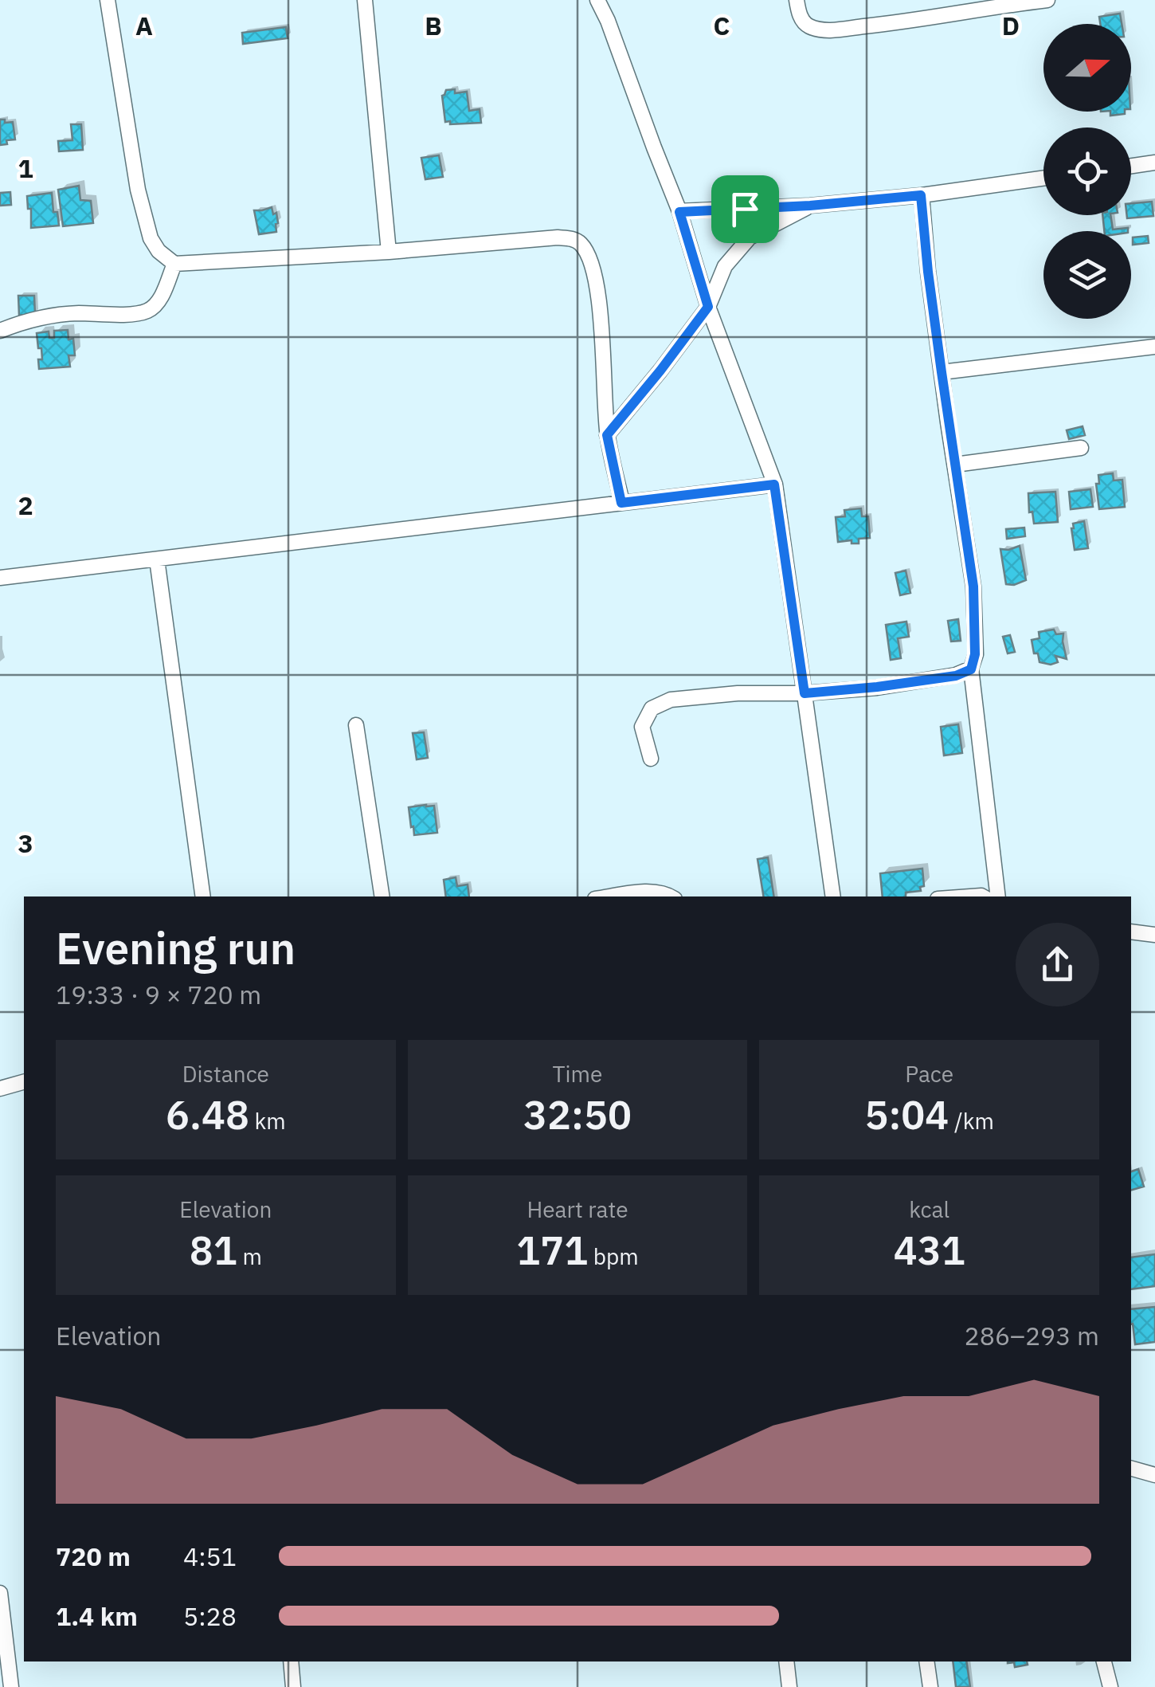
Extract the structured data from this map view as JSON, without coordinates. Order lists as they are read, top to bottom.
{
  "north": "right",
  "page": {
    "heading": ["Evening run", "19:33 · 9 × 720 m"],
    "stats": [
      ["Distance", "6.48 km"],
      ["Time", "32:50"],
      ["Pace", "5:04 /km"],
      ["Elevation", "81 m"],
      ["Heart rate", "171 bpm"],
      ["kcal", "431"]
    ],
    "chart": ["Elevation", "286–293 m"],
    "list": [
      {
        "name": "720 m",
        "note": "4:51"
      },
      {
        "name": "1.4 km",
        "note": "5:28"
      }
    ]
  },
  "grid": {
    "columns": [
      "A",
      "B",
      "C",
      "D"
    ],
    "rows": ["1", "2", "3"]
  }
}
